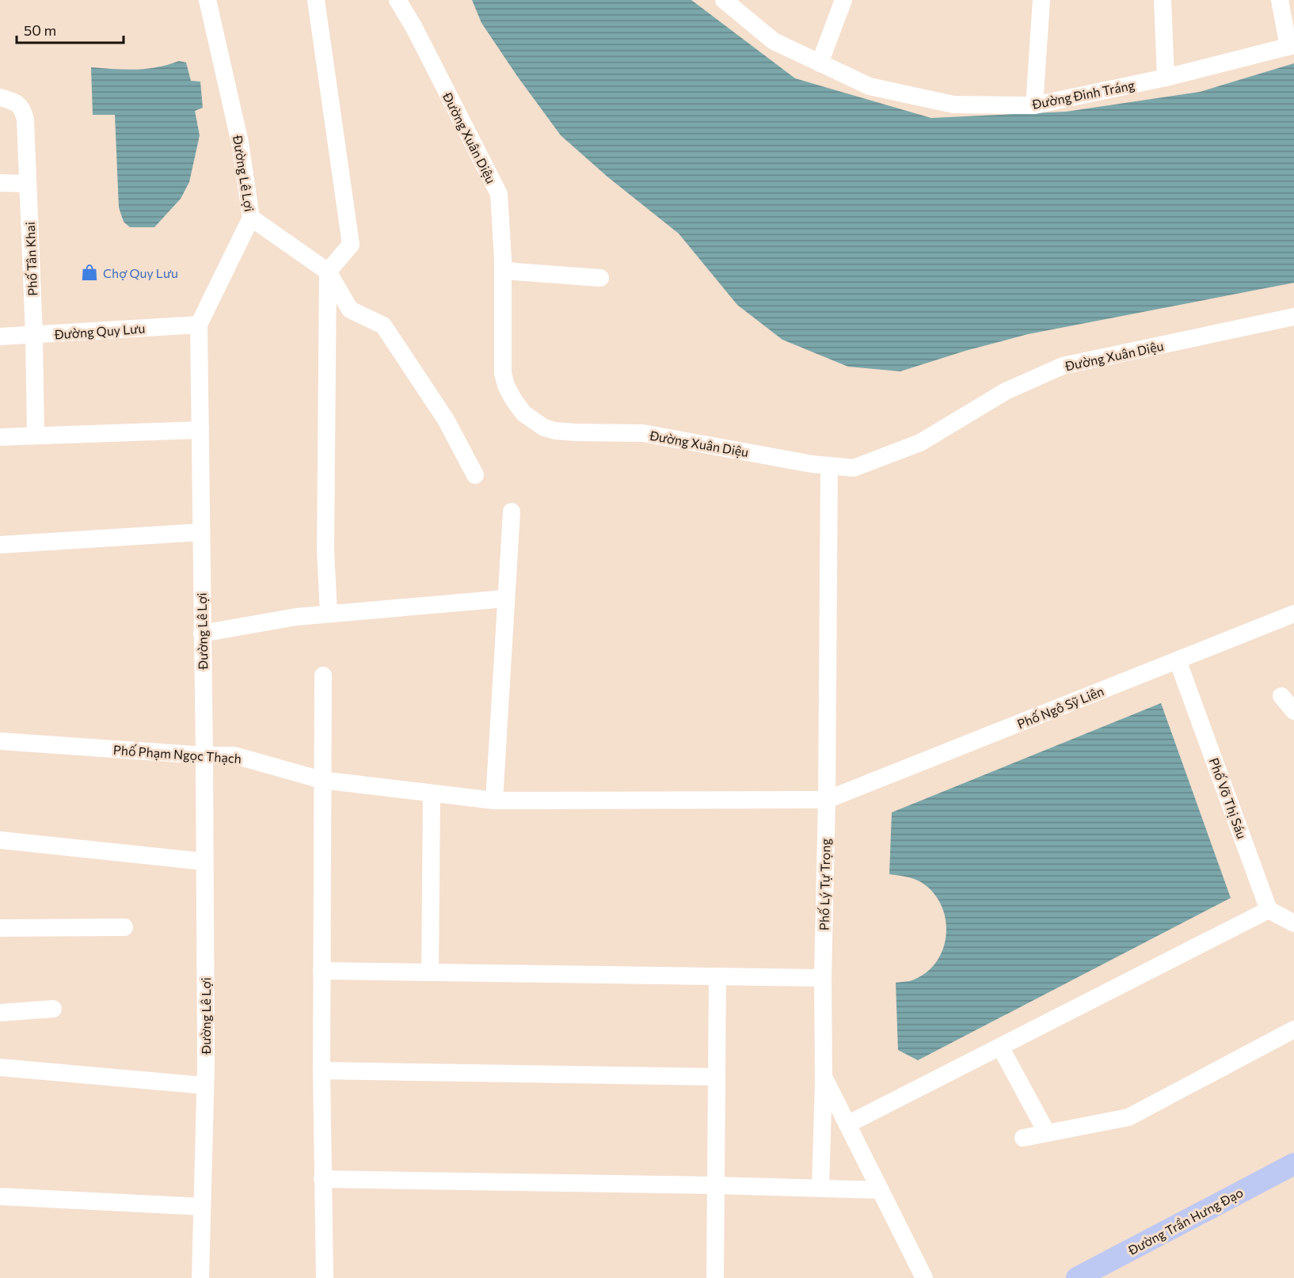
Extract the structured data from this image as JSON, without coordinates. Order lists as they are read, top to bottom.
{
  "streets": {
    "main road": ["Đường Trần Hưng Đạo"],
    "street": [
      "Đường Đinh Tráng",
      "Đường Xuân Diệu",
      "Đường Lê Lợi",
      "Phố Tân Khai",
      "Đường Quy Lưu",
      "Phố Ngô Sỹ Liên",
      "Phố Phạm Ngọc Thạch",
      "Phố Võ Thị Sáu",
      "Phố Lý Tự Trọng"
    ]
  },
  "crossings": [
    ["Đường Xuân Diệu", "Phố Lý Tự Trọng"],
    ["Đường Lê Lợi", "Đường Quy Lưu"],
    ["Đường Lê Lợi", "Phố Phạm Ngọc Thạch"],
    ["Phố Tân Khai", "Đường Quy Lưu"],
    ["Phố Ngô Sỹ Liên", "Phố Phạm Ngọc Thạch"],
    ["Phố Ngô Sỹ Liên", "Phố Võ Thị Sáu"],
    ["Phố Ngô Sỹ Liên", "Phố Lý Tự Trọng"],
    ["Phố Phạm Ngọc Thạch", "Phố Lý Tự Trọng"]
  ],
  "places": {
    "shop": ["Chợ Quy Lưu"]
  },
  "scale_bar": "50 m"
}
